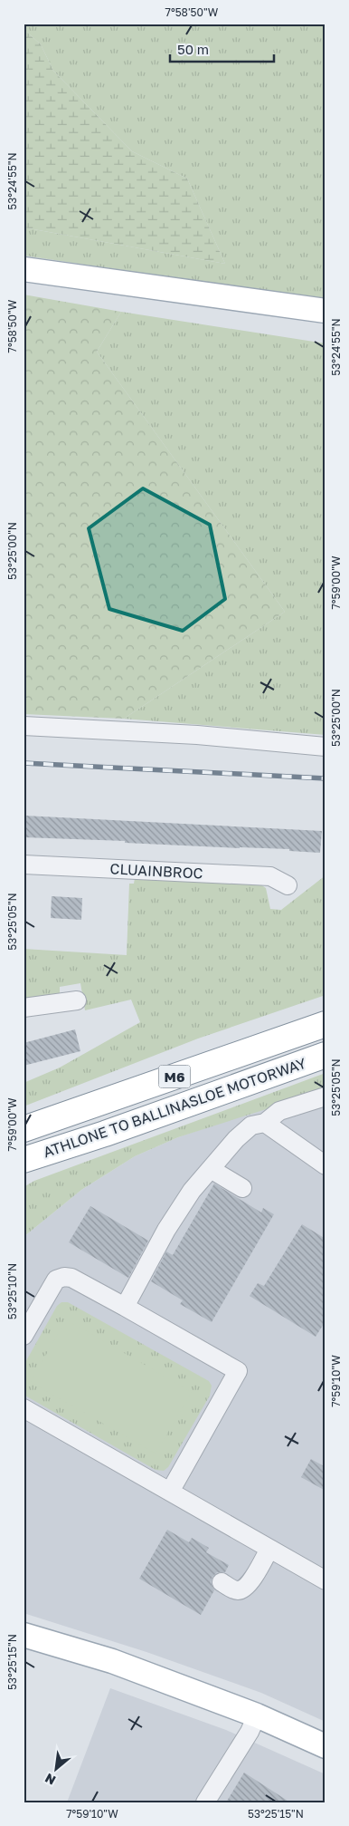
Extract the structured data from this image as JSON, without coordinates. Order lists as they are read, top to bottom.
{
  "streets": {
    "highway": ["M6", "ATHLONE TO BALLINASLOE MOTORWAY"],
    "street": ["CLUAINBROC"]
  },
  "scale_bar": "50 m",
  "north": "bottom left",
  "coordinates": [
    "7°58'50\"W",
    "53°24'55\"N",
    "53°25'00\"N",
    "7°59'00\"W",
    "53°25'05\"N",
    "53°25'10\"N",
    "7°59'10\"W",
    "53°25'15\"N"
  ]
}
